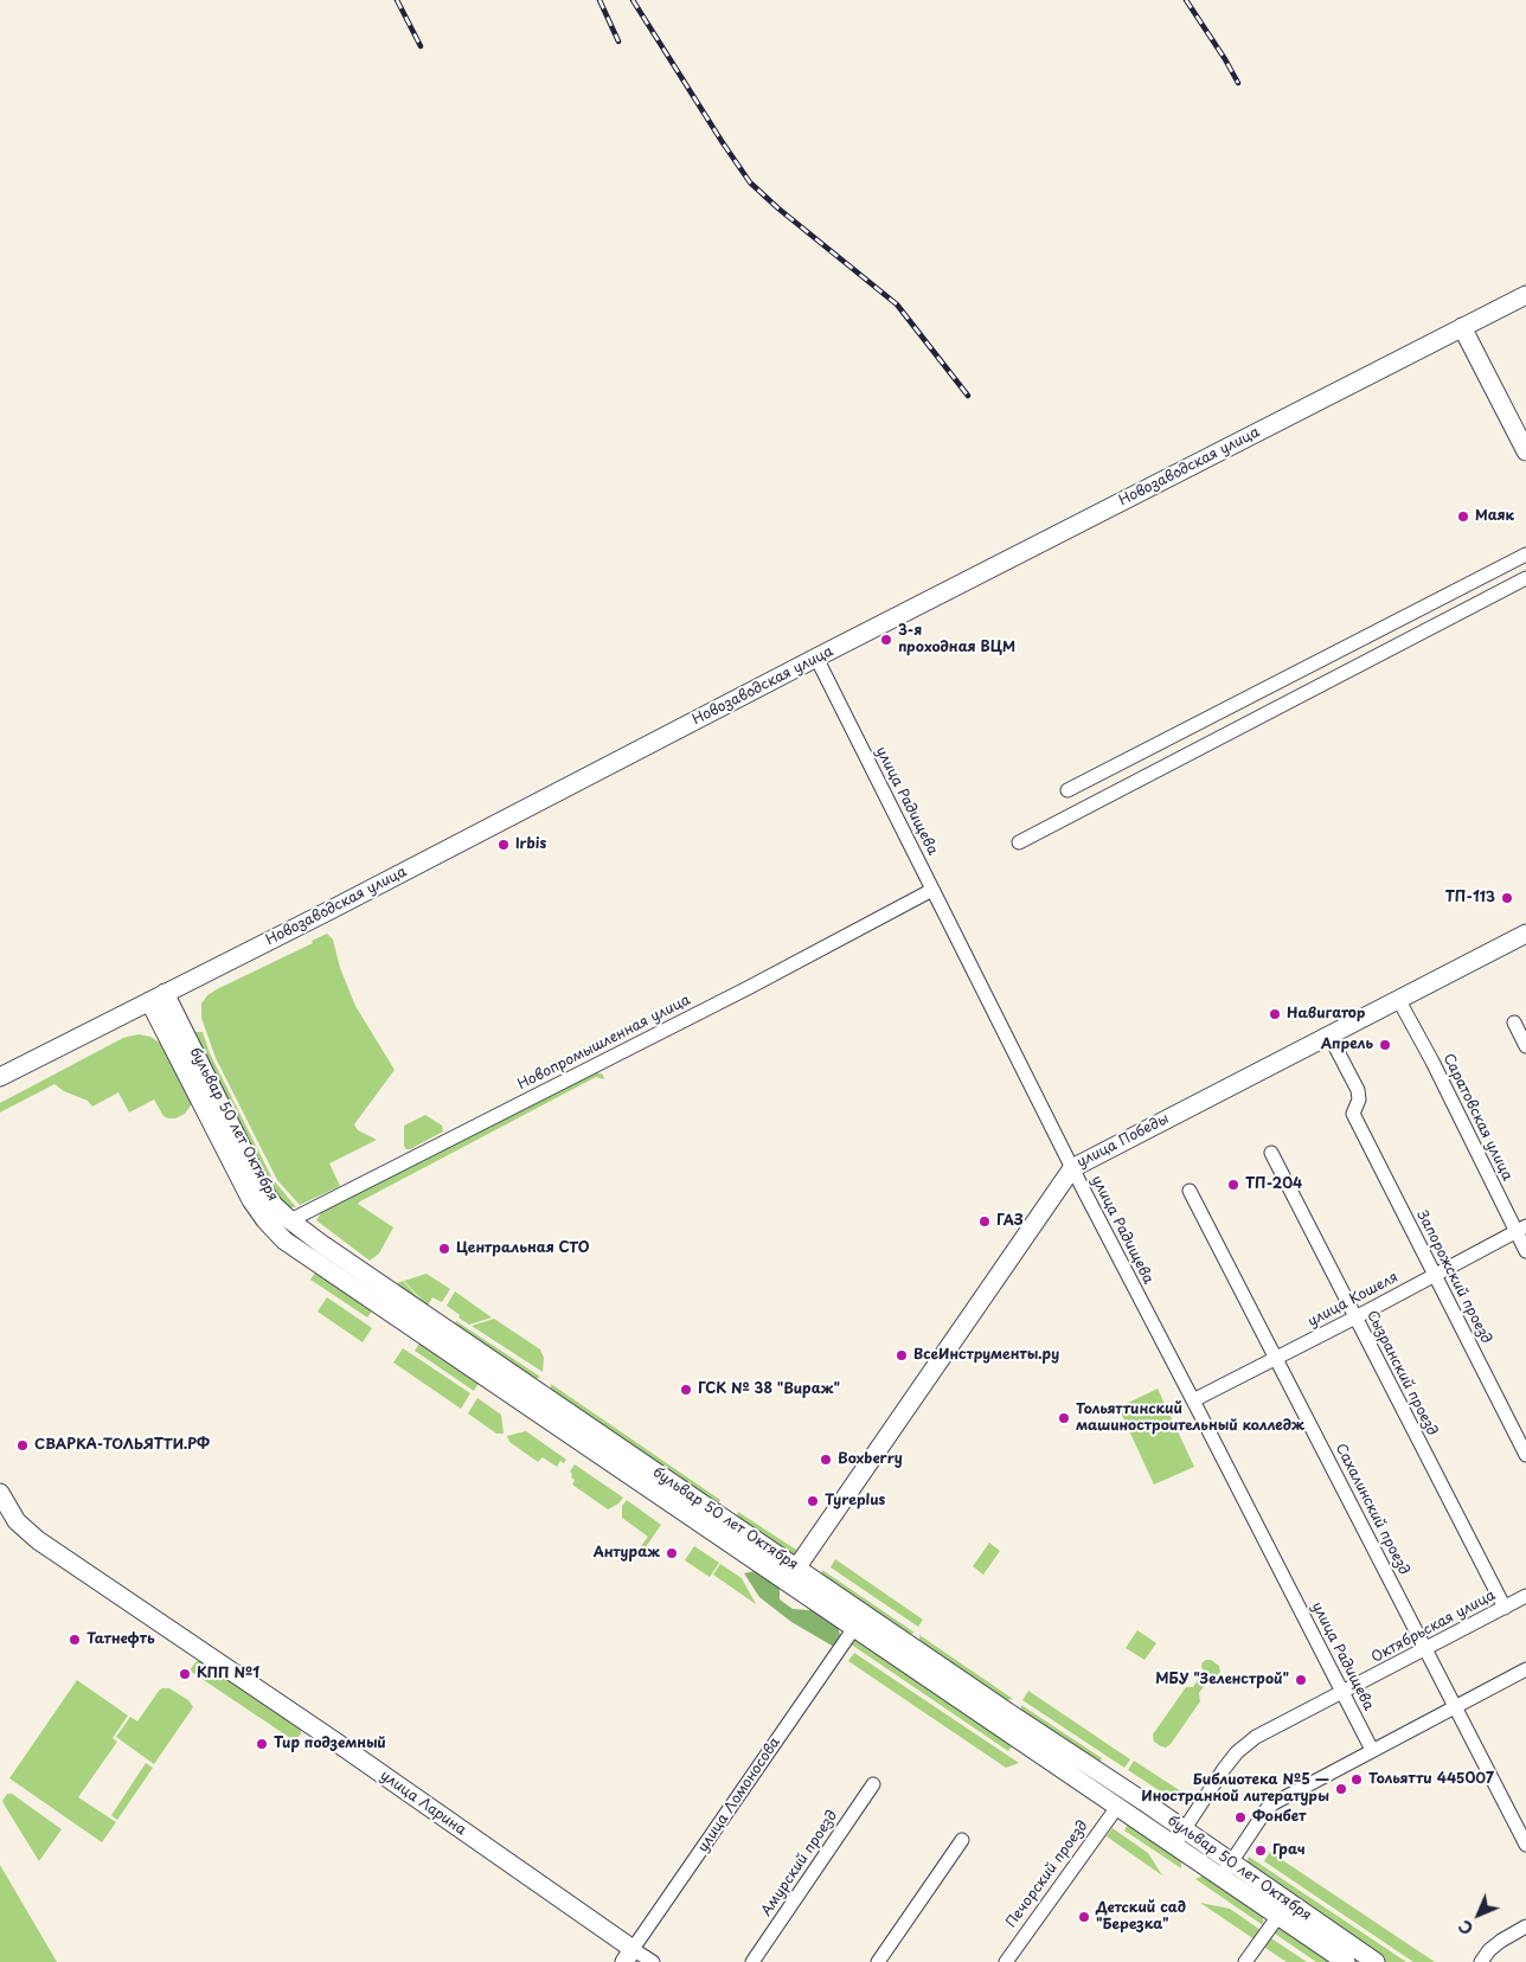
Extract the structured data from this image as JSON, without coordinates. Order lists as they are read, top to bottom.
{
  "streets": {
    "main road": [
      "Новозаводская улица",
      "бульвар 50 лет Октября",
      "улица Победы",
      "улица Ларина"
    ],
    "street": [
      "улица Радищева",
      "Новопромышленная улица",
      "Саратовская улица",
      "Запорожский проезд",
      "улица Кошеля",
      "Сызранский проезд",
      "Сахалинский проезд",
      "Октябрьская улица",
      "улица Ломоносова",
      "Амурский проезд",
      "Печорский проезд"
    ]
  },
  "crossings": [
    ["Новозаводская улица", "улица Радищева"],
    ["Новозаводская улица", "бульвар 50 лет Октября"],
    ["улица Радищева", "Новопромышленная улица"],
    ["улица Радищева", "улица Победы"],
    ["улица Радищева", "улица Кошеля"],
    ["улица Радищева", "Октябрьская улица"],
    ["Новопромышленная улица", "бульвар 50 лет Октября"],
    ["Саратовская улица", "улица Победы"],
    ["Саратовская улица", "улица Кошеля"],
    ["бульвар 50 лет Октября", "улица Победы"],
    ["бульвар 50 лет Октября", "Октябрьская улица"],
    ["бульвар 50 лет Октября", "улица Ломоносова"],
    ["бульвар 50 лет Октября", "Печорский проезд"],
    ["улица Победы", "Запорожский проезд"],
    ["Запорожский проезд", "улица Кошеля"],
    ["улица Кошеля", "Сызранский проезд"],
    ["улица Кошеля", "Сахалинский проезд"],
    ["Сызранский проезд", "Октябрьская улица"],
    ["Сахалинский проезд", "Октябрьская улица"],
    ["улица Ломоносова", "улица Ларина"]
  ],
  "places": [
    "Маяк",
    "3-я проходная ВЦМ",
    "Irbis",
    "ТП-113",
    "Навигатор",
    "Апрель",
    "ТП-204",
    "ГАЗ",
    "Центральная СТО",
    "ВсеИнструменты.ру",
    "ГСК № 38 \"Вираж\"",
    "Тольяттинский машиностроительный колледж",
    "СВАРКА-ТОЛЬЯТТИ.РФ",
    "Boxberry",
    "Tyreplus",
    "Антураж",
    "Татнефть",
    "КПП №1",
    "МБУ \"Зеленстрой\"",
    "Тир подземный",
    "Тольятти 445007",
    "Библиотека №5 — Иностранной литературы",
    "Фонбет",
    "Грач",
    "Детский сад \"Березка\""
  ],
  "north": "bottom left"
}
